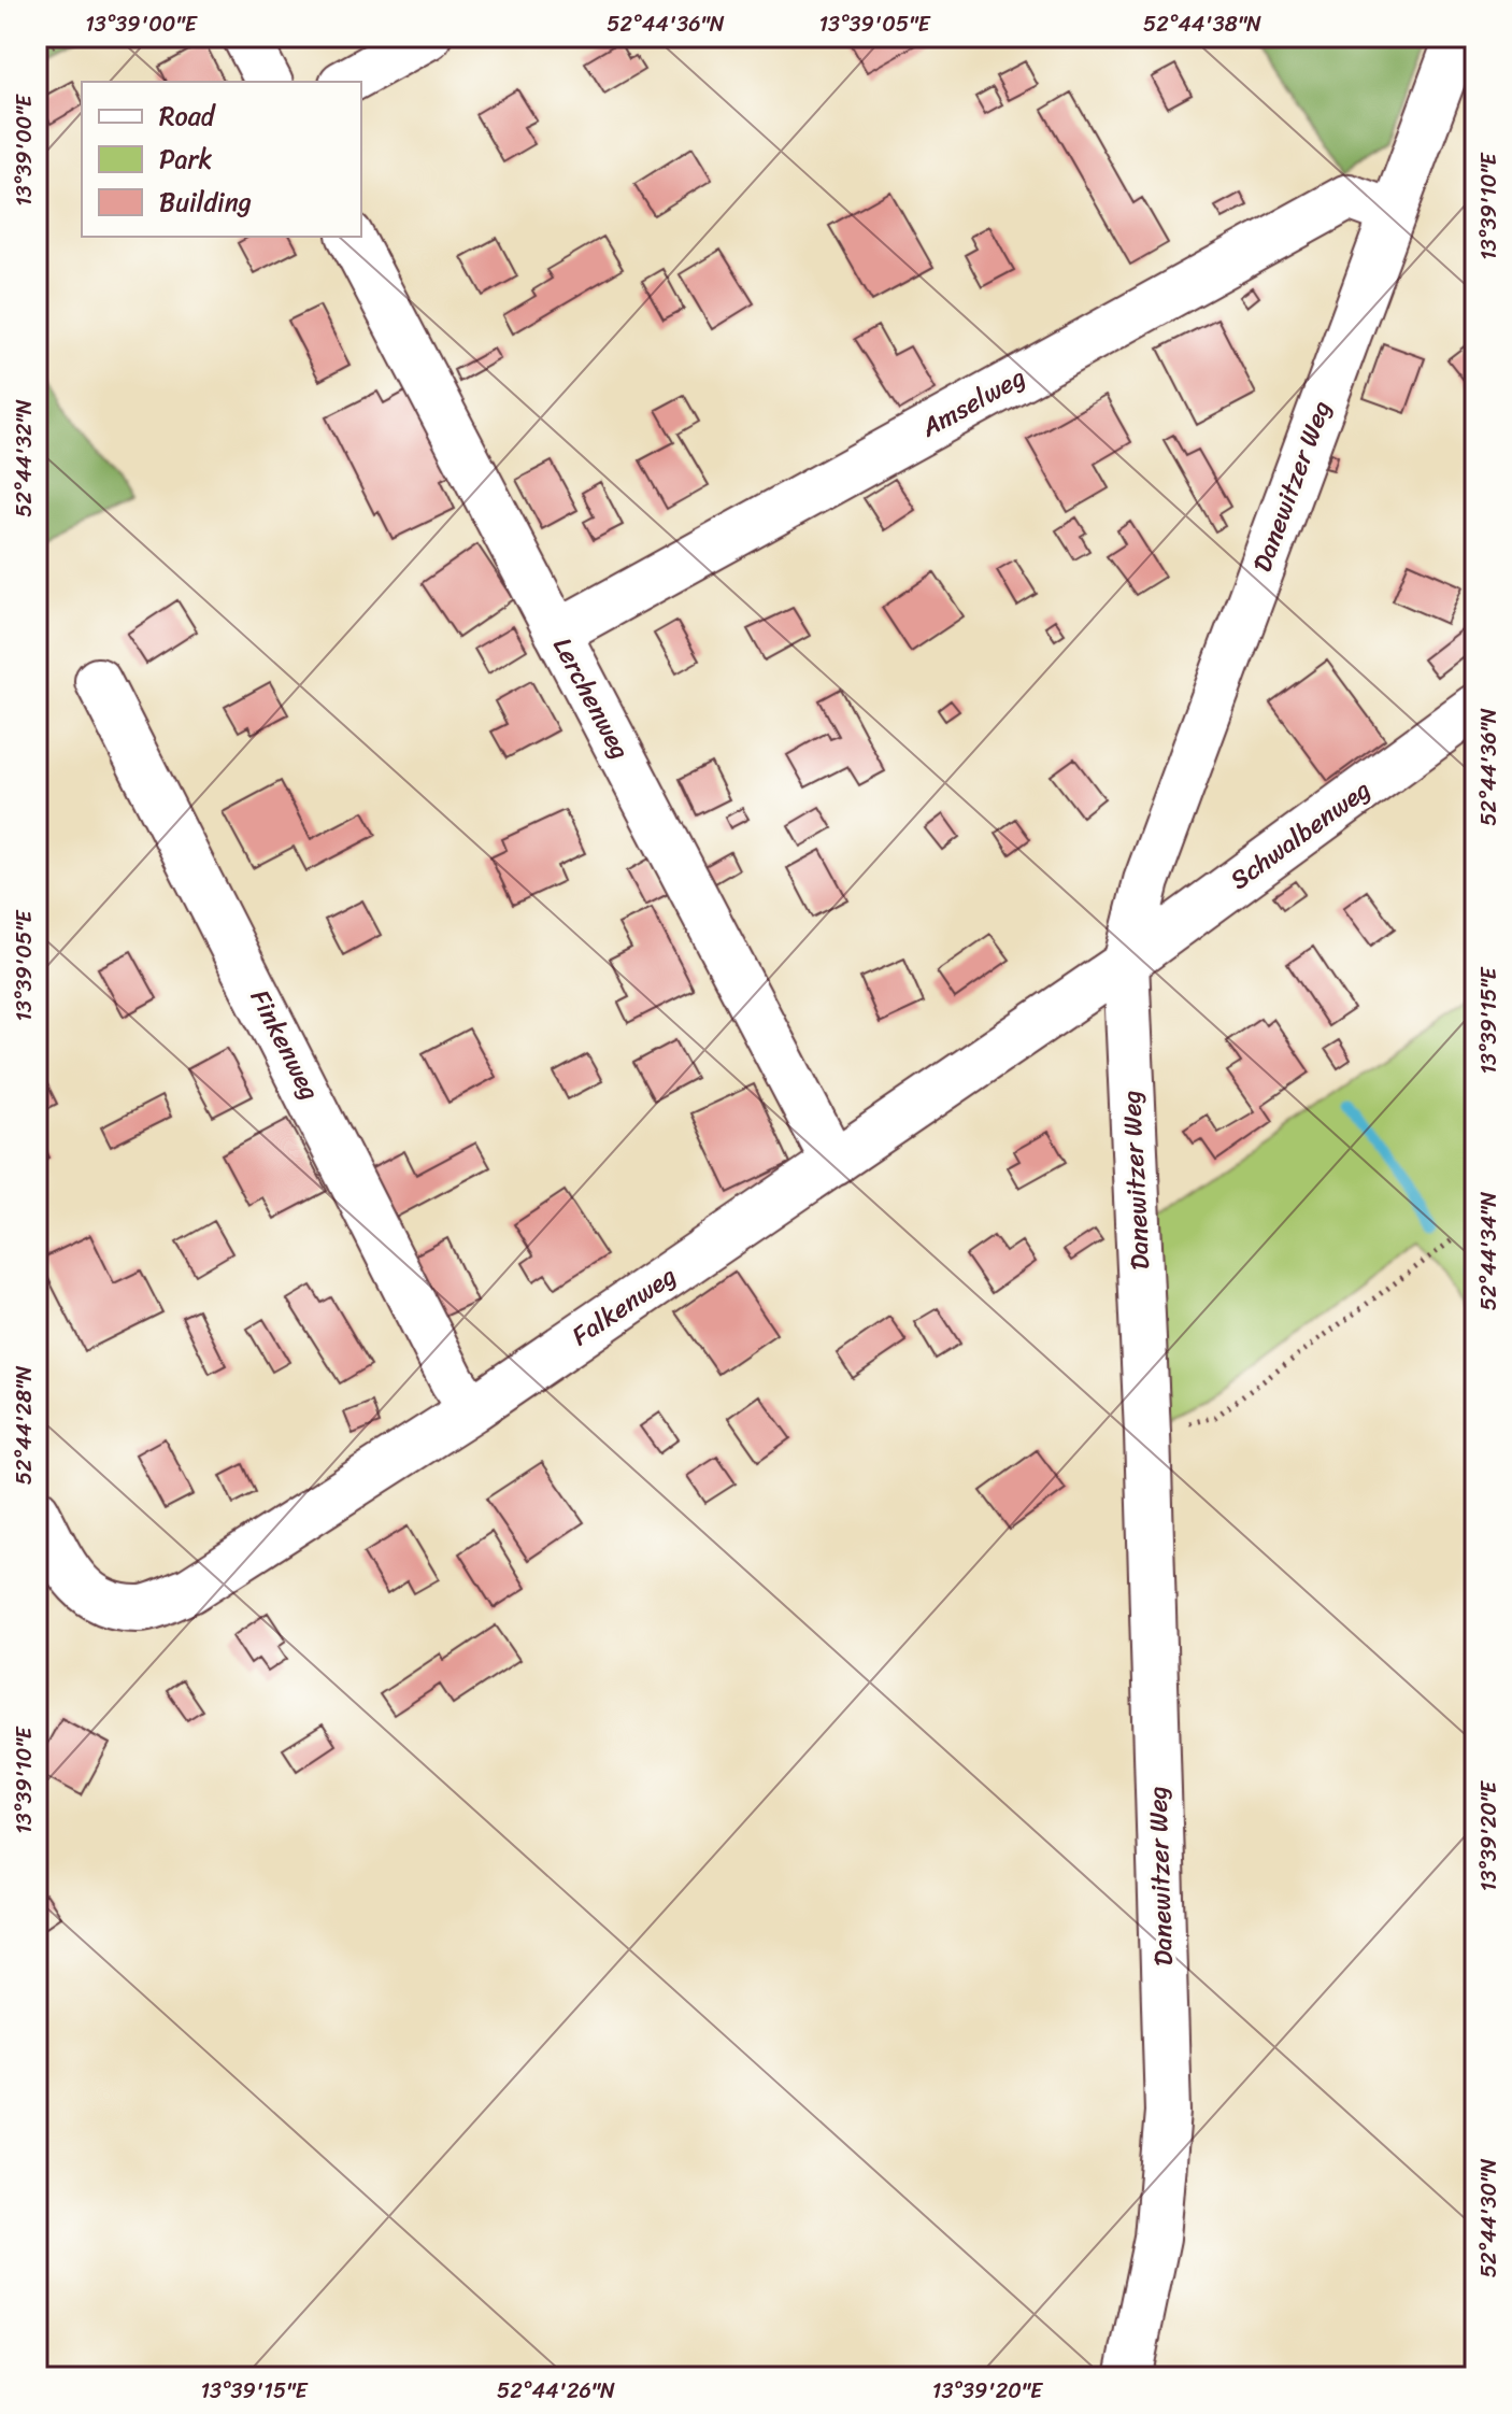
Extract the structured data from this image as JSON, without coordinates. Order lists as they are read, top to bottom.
{
  "streets": {
    "street": [
      "Amselweg",
      "Danewitzer Weg",
      "Lerchenweg",
      "Schwalbenweg",
      "Finkenweg",
      "Falkenweg"
    ]
  },
  "crossings": [
    ["Amselweg", "Danewitzer Weg"],
    ["Amselweg", "Lerchenweg"],
    ["Danewitzer Weg", "Schwalbenweg"],
    ["Danewitzer Weg", "Falkenweg"],
    ["Lerchenweg", "Falkenweg"],
    ["Schwalbenweg", "Falkenweg"],
    ["Finkenweg", "Falkenweg"]
  ],
  "legend": ["Road", "Park", "Building"],
  "coordinates": [
    "13°39'00\"E",
    "52°44'36\"N",
    "13°39'05\"E",
    "52°44'38\"N",
    "13°39'10\"E",
    "52°44'32\"N",
    "13°39'15\"E",
    "52°44'34\"N",
    "52°44'28\"N",
    "13°39'20\"E",
    "52°44'30\"N",
    "52°44'26\"N"
  ]
}
